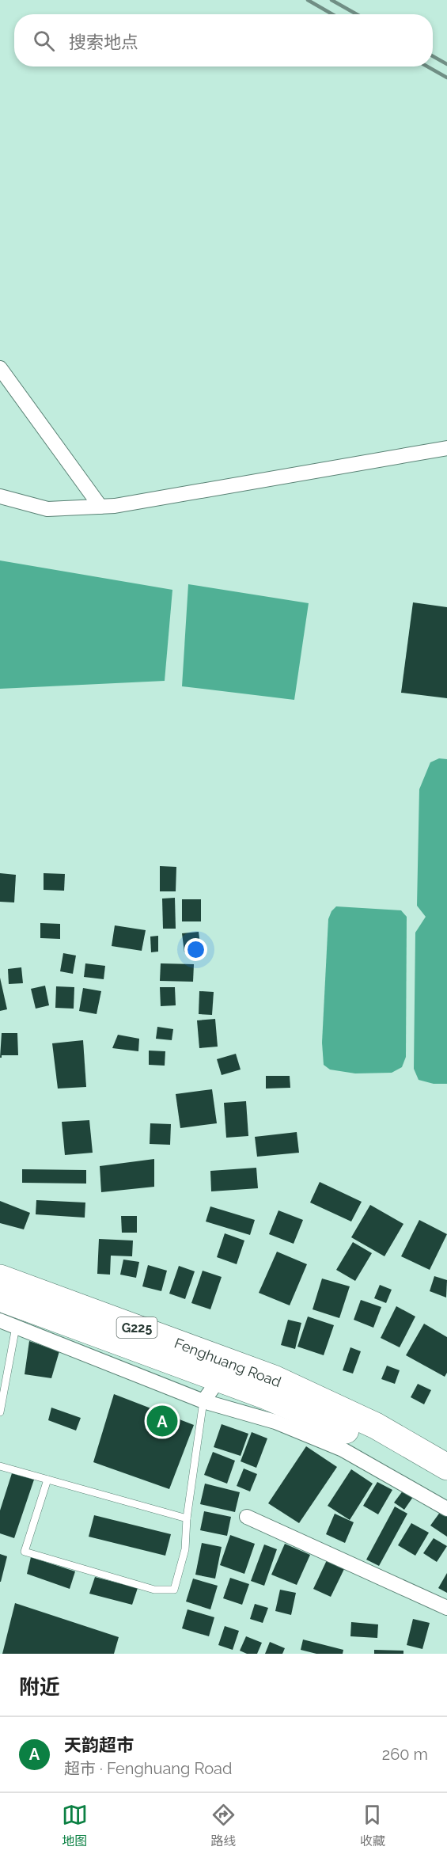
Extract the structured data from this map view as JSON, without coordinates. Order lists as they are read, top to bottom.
{
  "streets": {
    "highway": ["G225", "Fenghuang Road"]
  },
  "page": {
    "search": "搜索地点",
    "pins": "A",
    "heading": "附近",
    "list": [
      {
        "mark": "A",
        "name": "天韵超市",
        "note": "超市 · Fenghuang Road",
        "value": "260 m"
      }
    ],
    "nav": ["地图", "路线", "收藏"]
  }
}
